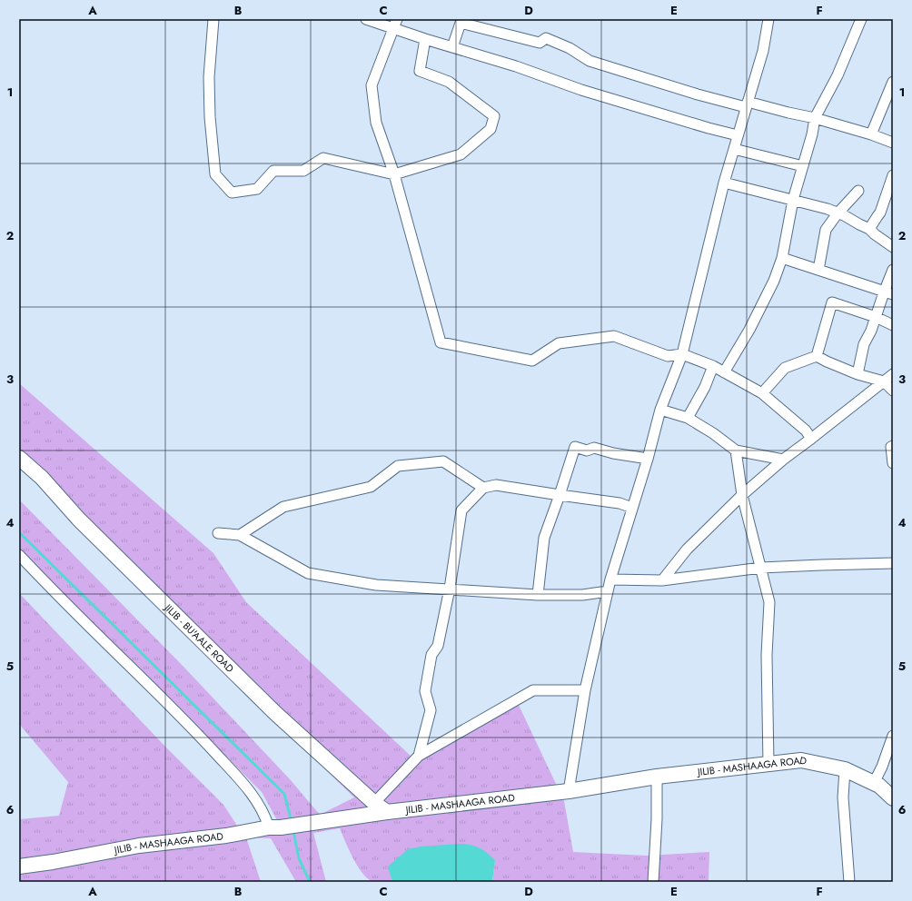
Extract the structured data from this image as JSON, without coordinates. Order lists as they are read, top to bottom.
{
  "streets": {
    "main road": ["JILIB - BU'AALE ROAD", "JILIB - MASHAAGA ROAD"]
  },
  "crossings": [
    ["JILIB - BU'AALE ROAD", "JILIB - MASHAAGA ROAD"]
  ],
  "grid": {
    "columns": [
      "A",
      "B",
      "C",
      "D",
      "E",
      "F"
    ],
    "rows": [
      "1",
      "2",
      "3",
      "4",
      "5",
      "6"
    ]
  }
}
